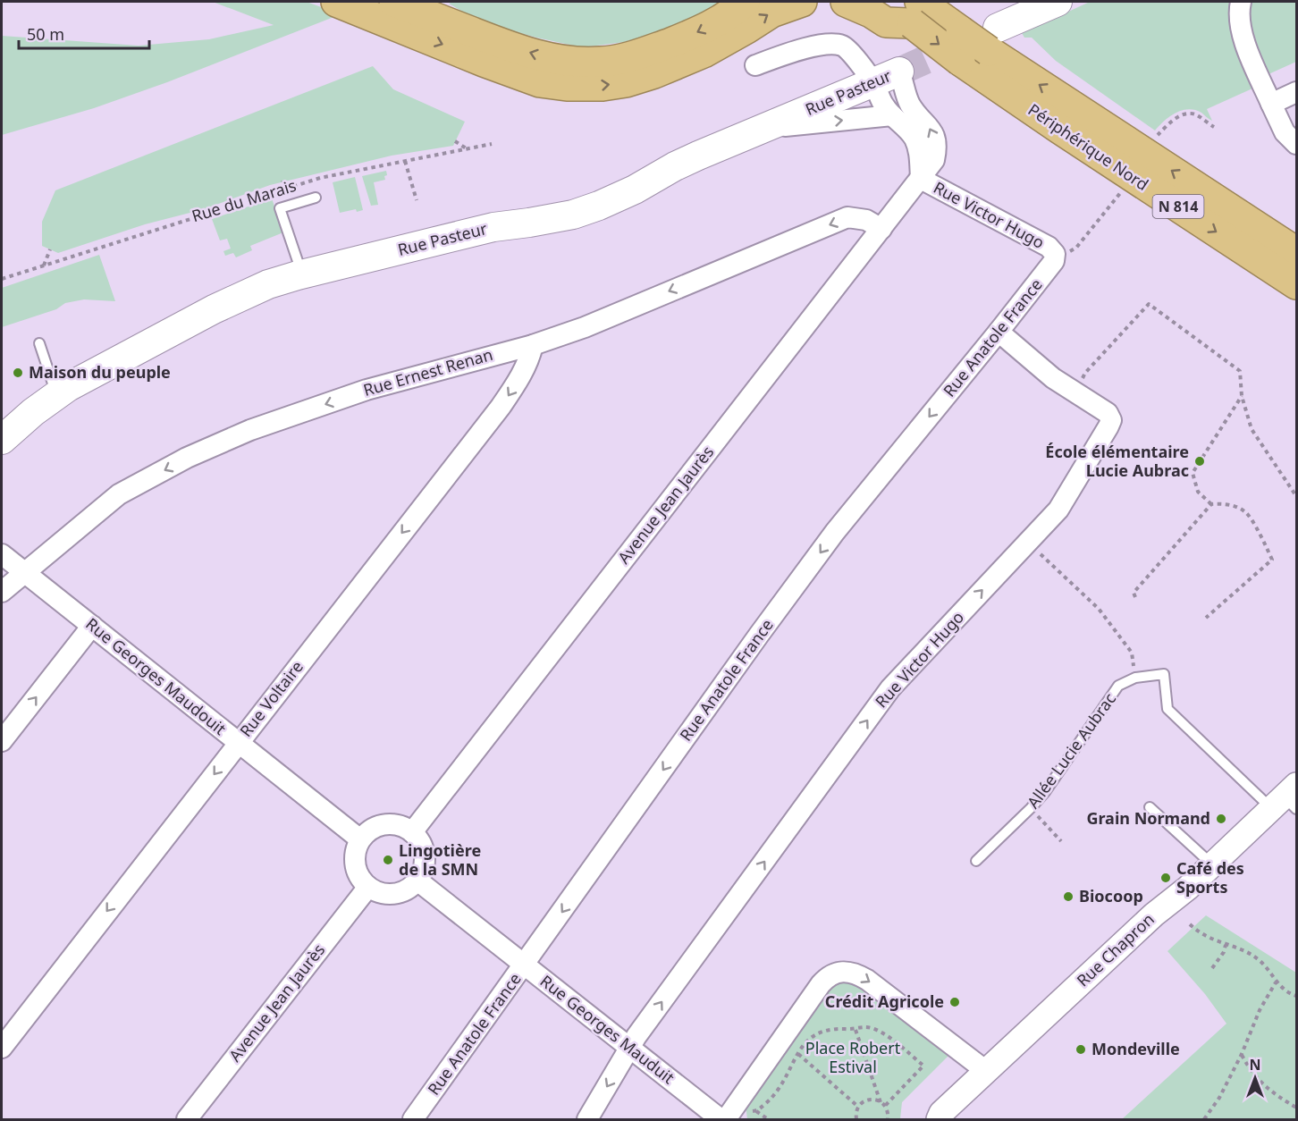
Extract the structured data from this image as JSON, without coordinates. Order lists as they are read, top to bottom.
{
  "streets": {
    "highway": ["Périphérique Nord", "N 814"],
    "main road": ["Rue Pasteur"],
    "street": [
      "Rue Victor Hugo",
      "Rue Anatole France",
      "Rue Ernest Renan",
      "Avenue Jean Jaurès",
      "Rue Georges Maudouit",
      "Rue Voltaire",
      "Rue Chapron",
      "Rue Georges Mauduit"
    ],
    "lane": ["Allée Lucie Aubrac"],
    "path": ["Rue du Marais"]
  },
  "crossings": [
    ["Rue Pasteur", "Avenue Jean Jaurès"],
    ["Rue Victor Hugo", "Rue Anatole France"],
    ["Rue Victor Hugo", "Avenue Jean Jaurès"],
    ["Rue Victor Hugo", "Rue Georges Mauduit"],
    ["Rue Anatole France", "Rue Georges Mauduit"],
    ["Rue Ernest Renan", "Avenue Jean Jaurès"],
    ["Rue Ernest Renan", "Rue Georges Maudouit"],
    ["Rue Ernest Renan", "Rue Voltaire"],
    ["Avenue Jean Jaurès", "Rue Georges Maudouit"],
    ["Avenue Jean Jaurès", "Rue Georges Mauduit"],
    ["Rue Georges Maudouit", "Rue Voltaire"],
    ["Rue Georges Maudouit", "Rue Georges Mauduit"],
    ["Allée Lucie Aubrac", "Rue Chapron"]
  ],
  "one_way": ["Rue Anatole France", "Rue Ernest Renan", "Rue Voltaire"],
  "parks": ["Place Robert Estival"],
  "places": [
    "Maison du peuple",
    "École élémentaire Lucie Aubrac",
    "Grain Normand",
    "Lingotière de la SMN",
    "Café des Sports",
    "Biocoop",
    "Crédit Agricole",
    "Mondeville"
  ],
  "scale_bar": "50 m",
  "north": "top"
}
